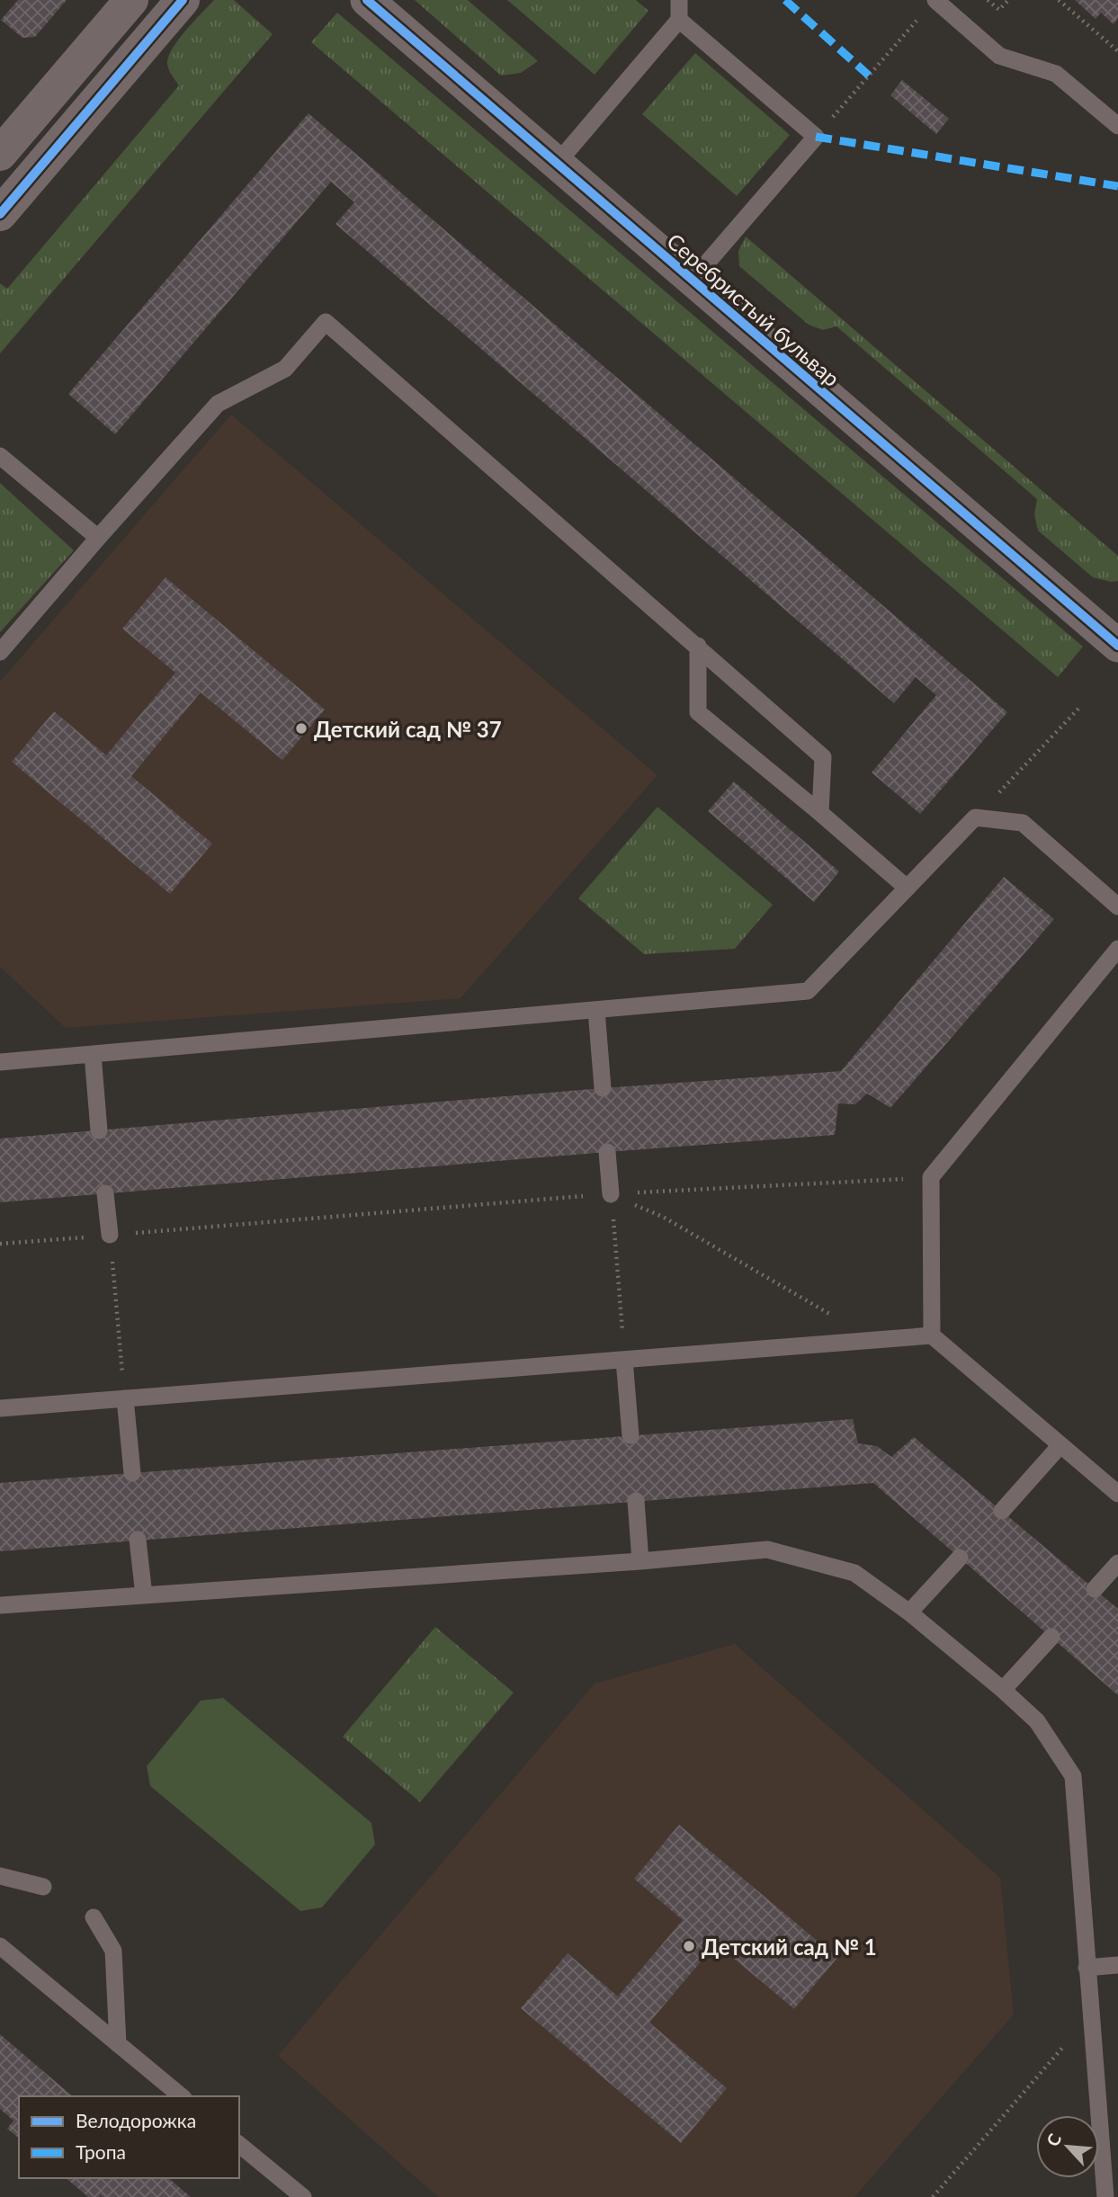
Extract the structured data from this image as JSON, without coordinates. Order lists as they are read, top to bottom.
{
  "streets": {
    "street": ["Серебристый бульвар"]
  },
  "places": ["Детский сад № 37", "Детский сад № 1"],
  "legend": ["Велодорожка", "Тропа"],
  "north": "top left"
}
